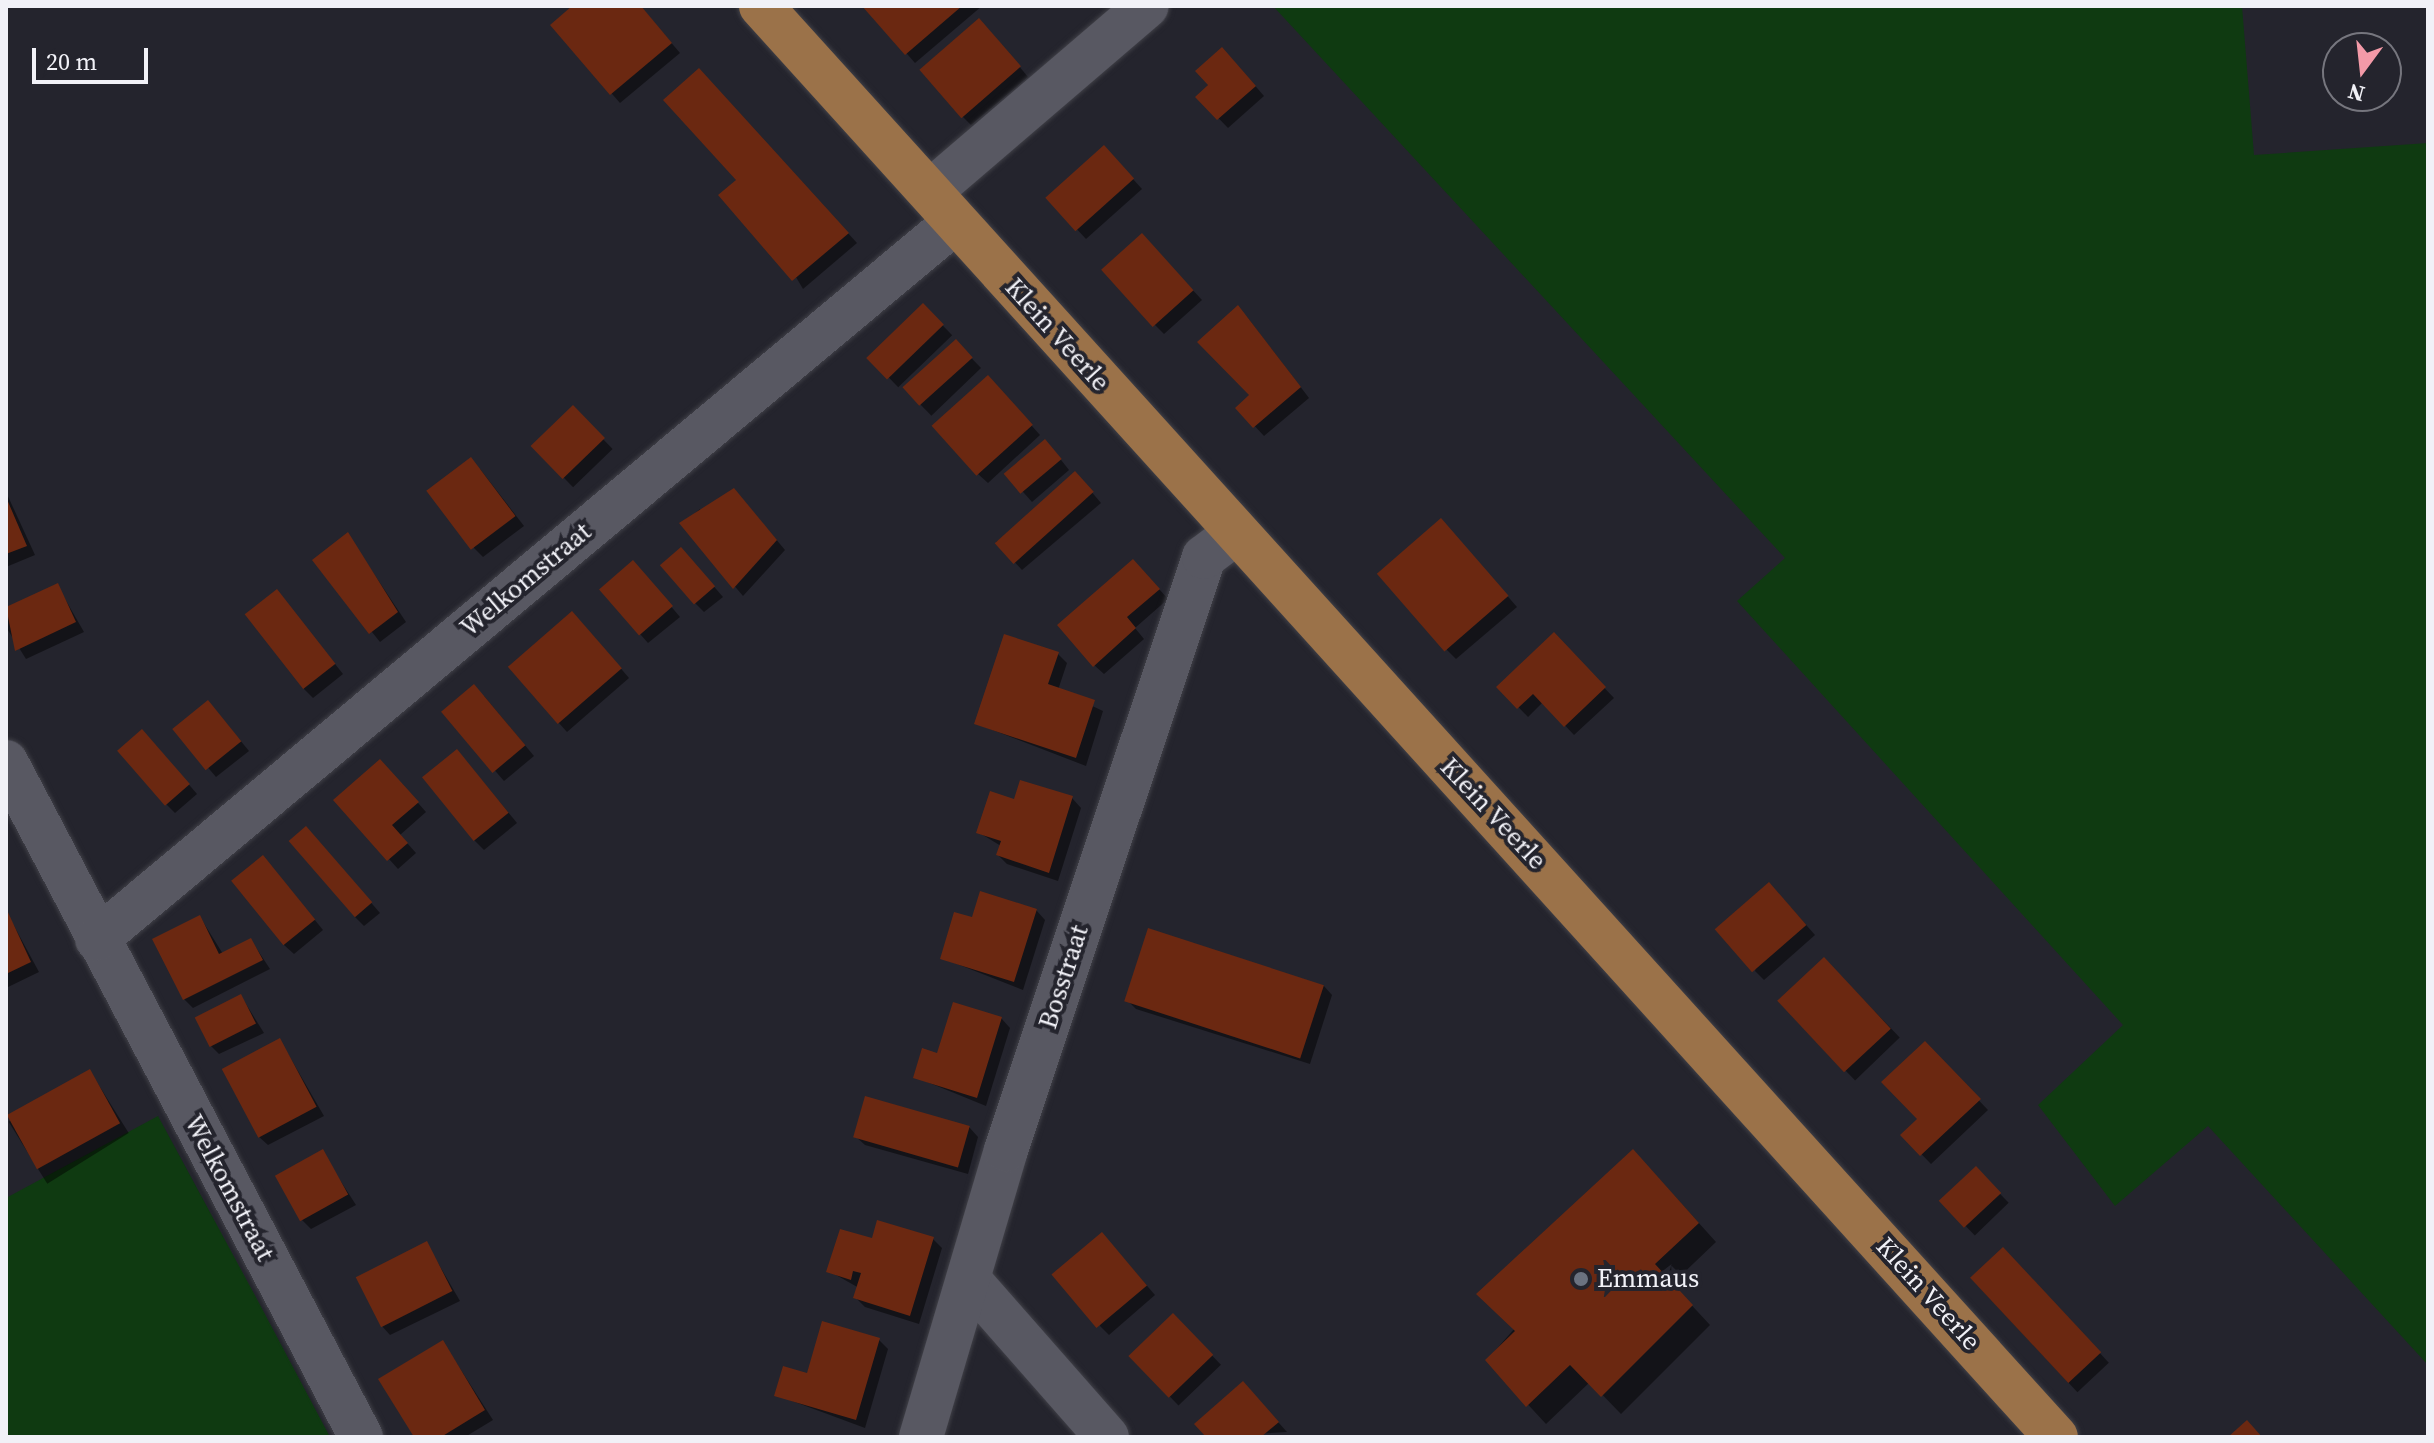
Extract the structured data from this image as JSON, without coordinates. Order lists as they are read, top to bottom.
{
  "streets": {
    "main road": ["Klein Veerle"],
    "street": ["Welkomstraat", "Bosstraat"]
  },
  "crossings": [
    ["Klein Veerle", "Welkomstraat"],
    ["Klein Veerle", "Bosstraat"]
  ],
  "places": ["Emmaus"],
  "scale_bar": "20 m",
  "north": "bottom"
}
